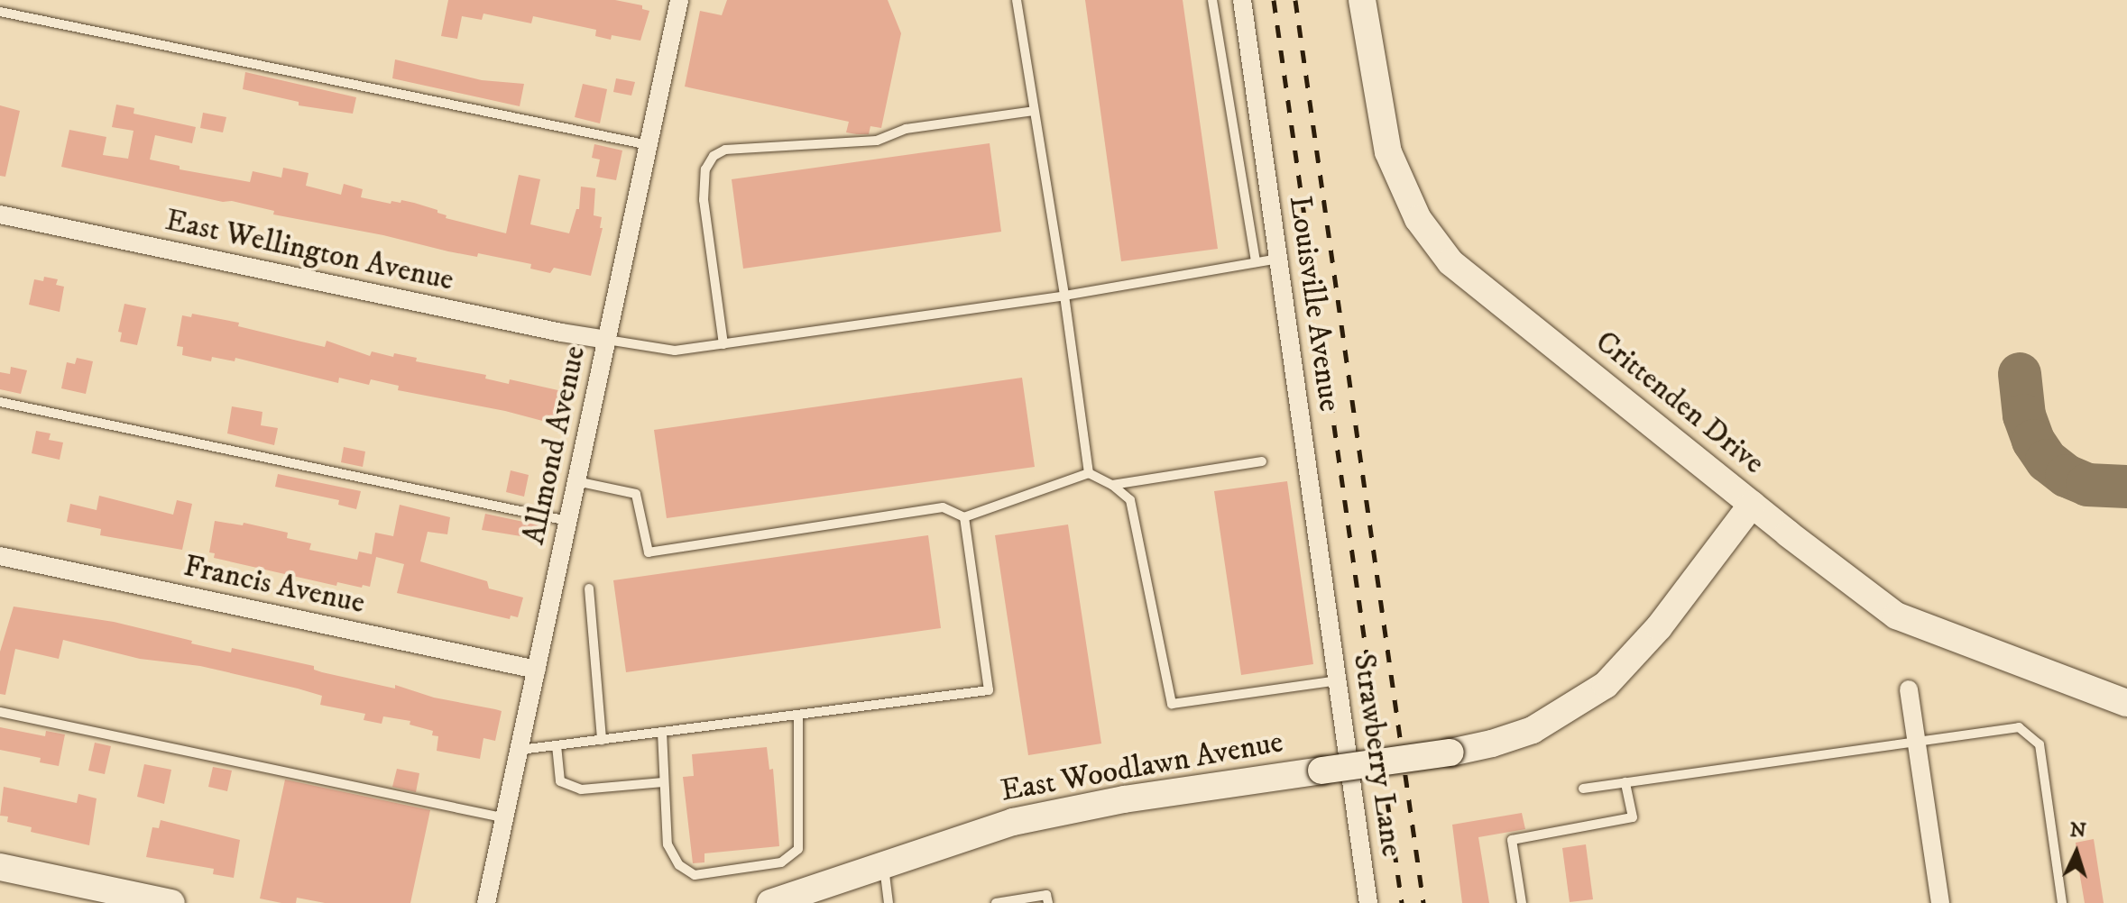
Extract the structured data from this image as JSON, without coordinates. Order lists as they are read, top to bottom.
{
  "streets": {
    "main road": ["Crittenden Drive", "East Woodlawn Avenue"],
    "street": [
      "East Wellington Avenue",
      "Louisville Avenue",
      "Allmond Avenue",
      "Francis Avenue",
      "Strawberry Lane"
    ]
  },
  "crossings": [
    ["East Wellington Avenue", "Allmond Avenue"],
    ["Louisville Avenue", "Strawberry Lane"],
    ["Crittenden Drive", "East Woodlawn Avenue"],
    ["Allmond Avenue", "Francis Avenue"]
  ],
  "north": "top"
}
